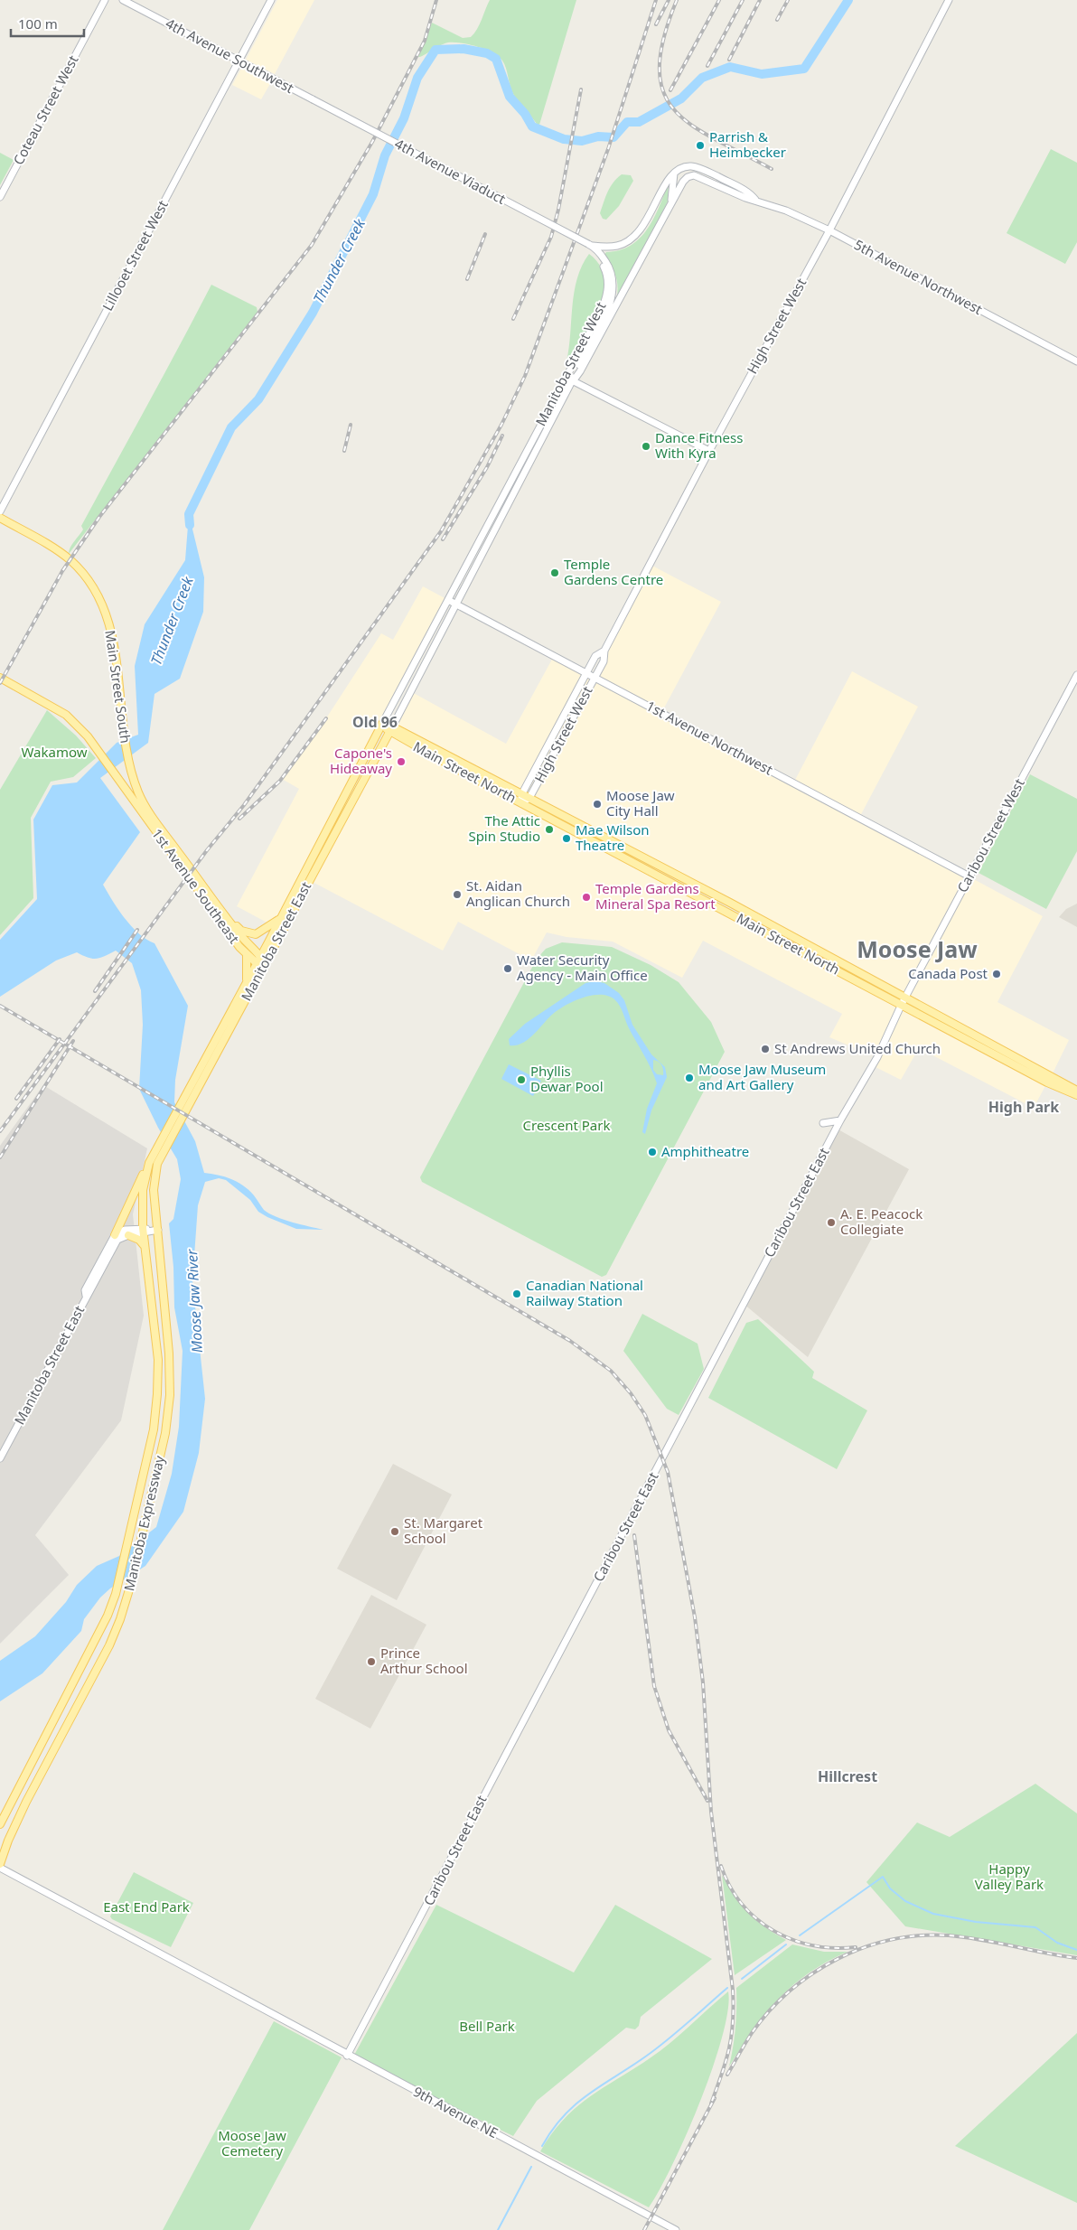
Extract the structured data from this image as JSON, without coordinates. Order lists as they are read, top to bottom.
{
  "streets": {
    "main road": [
      "Main Street South",
      "Main Street North",
      "1st Avenue Southeast",
      "Manitoba Street East",
      "Manitoba Expressway"
    ],
    "street": [
      "4th Avenue Southwest",
      "Coteau Street West",
      "4th Avenue Viaduct",
      "Lillooet Street West",
      "5th Avenue Northwest",
      "High Street West",
      "Manitoba Street West",
      "1st Avenue Northwest",
      "Caribou Street West",
      "Caribou Street East",
      "9th Avenue NE"
    ]
  },
  "crossings": [
    ["4th Avenue Southwest", "4th Avenue Viaduct"],
    ["4th Avenue Southwest", "Lillooet Street West"],
    ["4th Avenue Viaduct", "Manitoba Street West"],
    ["5th Avenue Northwest", "High Street West"],
    ["High Street West", "1st Avenue Northwest"],
    ["High Street West", "Main Street North"],
    ["Manitoba Street West", "1st Avenue Northwest"],
    ["Manitoba Street West", "Main Street North"],
    ["Manitoba Street West", "Manitoba Street East"],
    ["Main Street South", "1st Avenue Southeast"],
    ["1st Avenue Northwest", "Caribou Street West"],
    ["Main Street North", "Caribou Street West"],
    ["Main Street North", "Manitoba Street East"],
    ["Main Street North", "Caribou Street East"],
    ["Caribou Street West", "Caribou Street East"],
    ["1st Avenue Southeast", "Manitoba Street East"],
    ["Manitoba Street East", "Manitoba Expressway"],
    ["Caribou Street East", "9th Avenue NE"]
  ],
  "districts": [
    "Old 96",
    "Moose Jaw",
    "High Park",
    "Hillcrest"
  ],
  "water": ["Thunder Creek", "Moose Jaw River"],
  "parks": [
    "Wakamow",
    "Crescent Park",
    "Happy Valley Park",
    "East End Park",
    "Bell Park",
    "Moose Jaw Cemetery"
  ],
  "places": [
    "Parrish & Heimbecker",
    "Dance Fitness With Kyra",
    "Temple Gardens Centre",
    "Capone's Hideaway",
    "Moose Jaw City Hall",
    "The Attic Spin Studio",
    "Mae Wilson Theatre",
    "St. Aidan Anglican Church",
    "Temple Gardens Mineral Spa Resort",
    "Water Security Agency - Main Office",
    "Canada Post",
    "St Andrews United Church",
    "Moose Jaw Museum and Art Gallery",
    "Phyllis Dewar Pool",
    "Amphitheatre",
    "A. E. Peacock Collegiate",
    "Canadian National Railway Station",
    "St. Margaret School",
    "Prince Arthur School"
  ],
  "scale_bar": "100 m"
}
